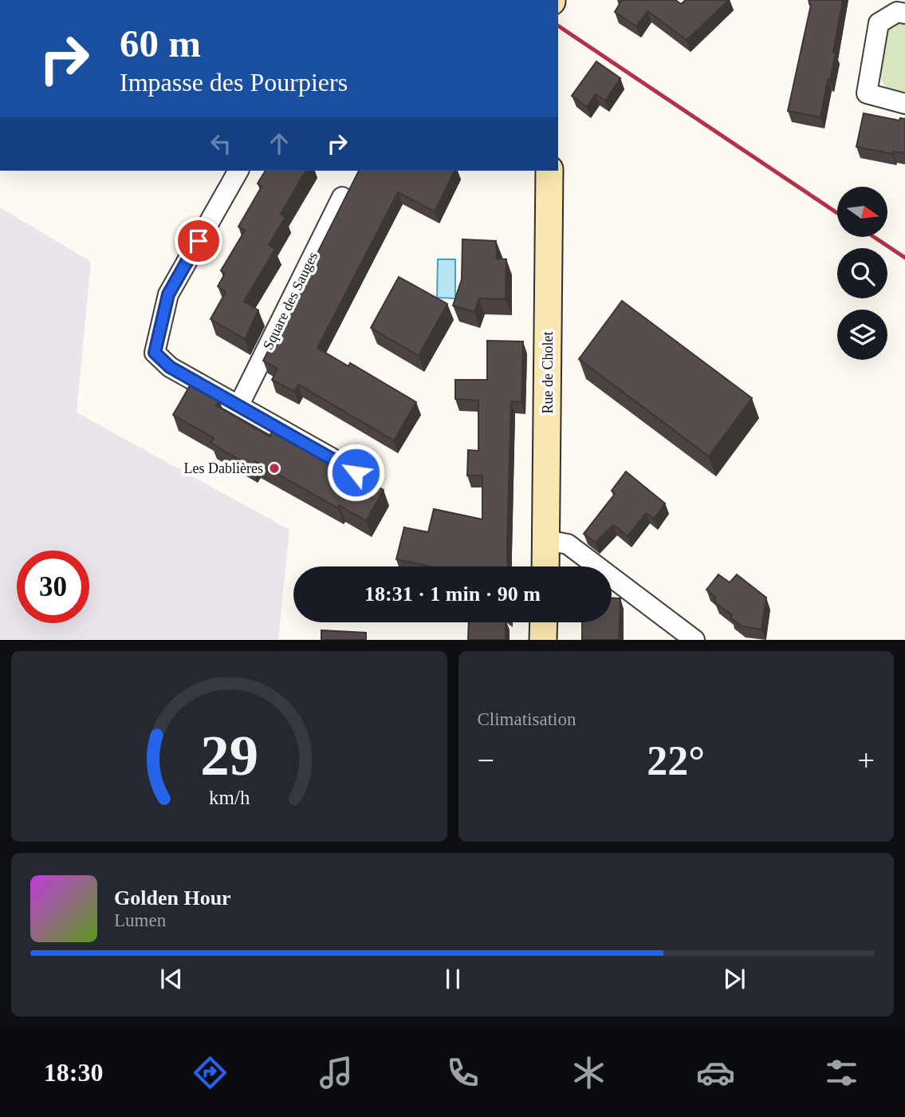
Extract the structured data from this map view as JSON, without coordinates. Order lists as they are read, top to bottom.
{
  "streets": {
    "main road": ["Rue de Cholet"],
    "street": ["Square des Sauges"]
  },
  "places": ["Les Dablières"],
  "north": "right",
  "page": {
    "turn": ["60 m", "Impasse des Pourpiers"],
    "limit": "30",
    "trip": "18:31 · 1 min · 90 m",
    "tile": "Climatisation",
    "heat": ["−", "22°", "+"],
    "song": ["Golden Hour", "Lumen"],
    "tabs": "18:30",
    "gauge": ["29", "km/h"]
  }
}
